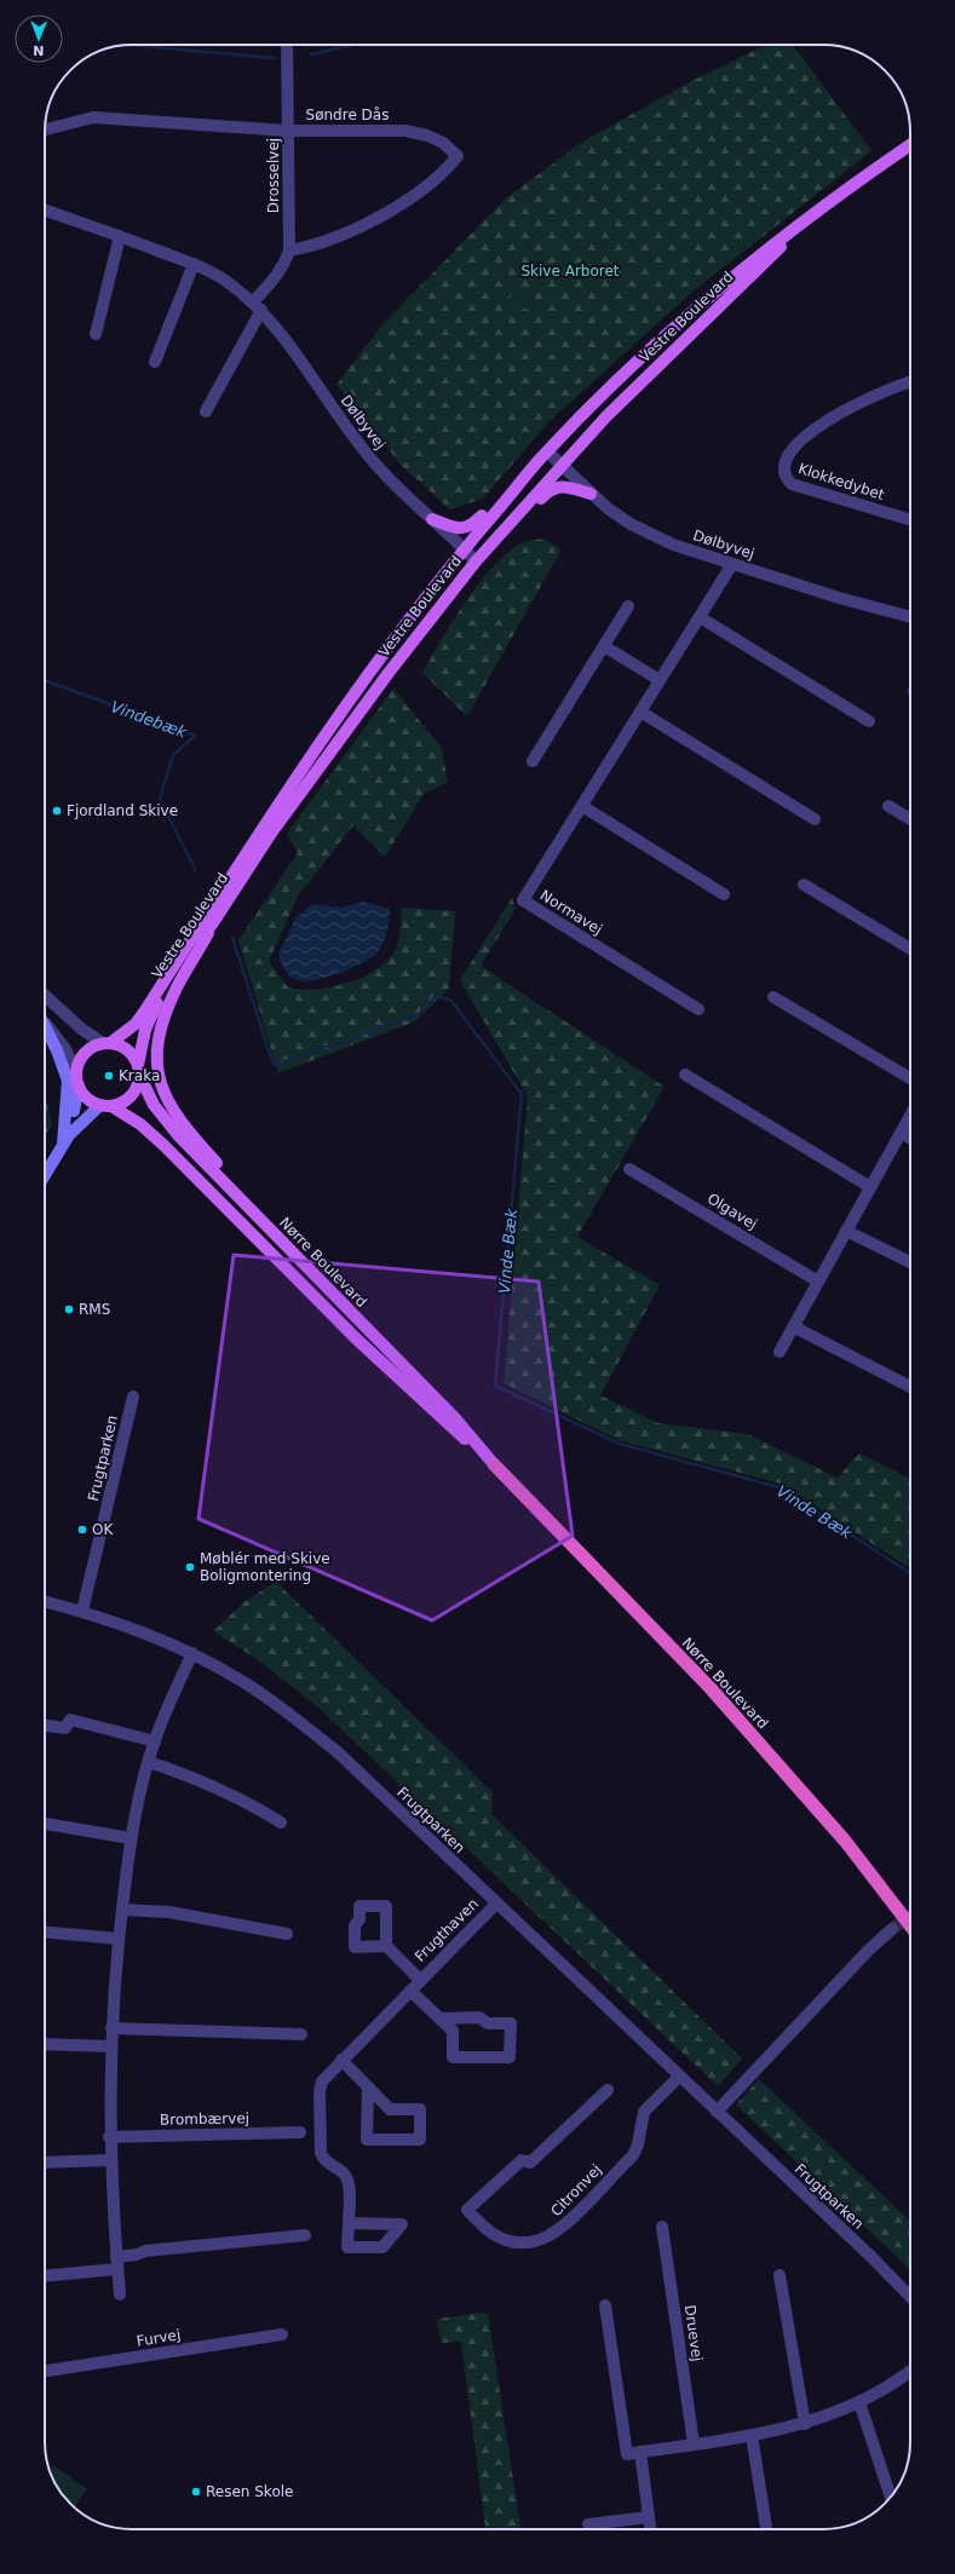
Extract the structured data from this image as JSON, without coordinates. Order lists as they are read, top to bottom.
{
  "streets": {
    "highway": ["Nørre Boulevard"],
    "main road": ["Vestre Boulevard"],
    "street": [
      "Søndre Dås",
      "Drosselvej",
      "Dølbyvej",
      "Klokkedybet",
      "Normavej",
      "Olgavej",
      "Frugtparken",
      "Frugthaven",
      "Brombærvej",
      "Citronvej",
      "Druevej",
      "Furvej"
    ]
  },
  "crossings": [
    ["Søndre Dås", "Drosselvej"],
    ["Drosselvej", "Dølbyvej"],
    ["Vestre Boulevard", "Dølbyvej"],
    ["Vestre Boulevard", "Nørre Boulevard"],
    ["Dølbyvej", "Normavej"],
    ["Frugtparken", "Frugthaven"],
    ["Frugtparken", "Citronvej"]
  ],
  "water": ["Vindebæk", "Vinde Bæk"],
  "parks": ["Skive Arboret"],
  "places": [
    "Fjordland Skive",
    "Kraka",
    "RMS",
    "OK",
    "Møblér med Skive Boligmontering",
    "Resen Skole"
  ],
  "north": "bottom"
}
